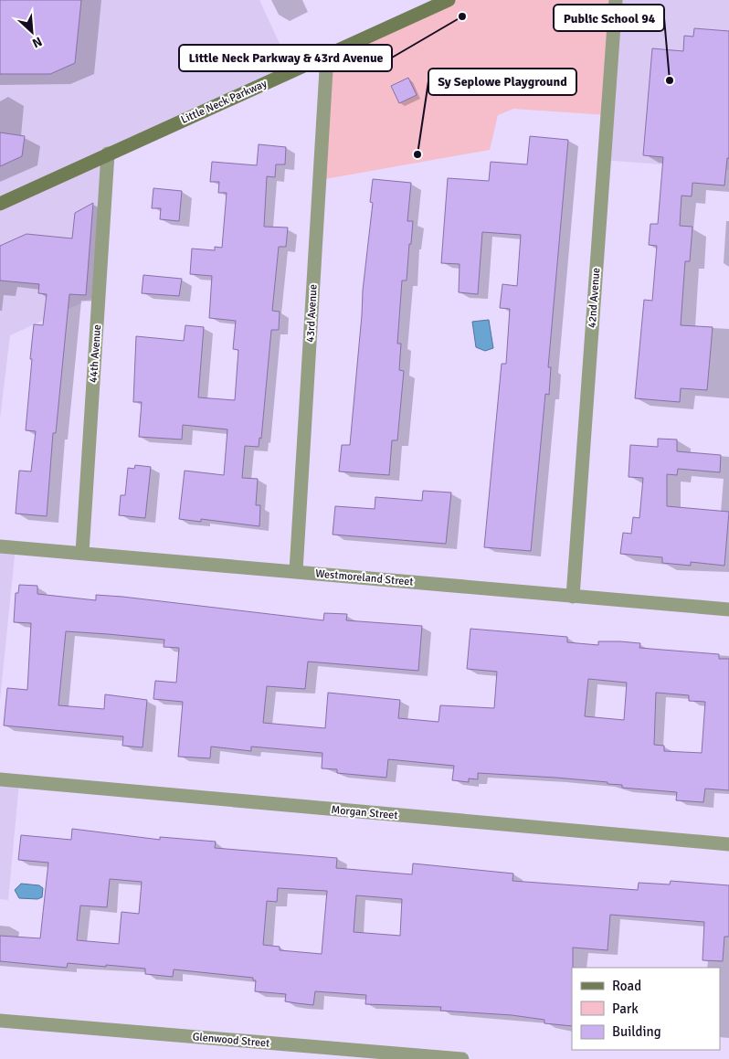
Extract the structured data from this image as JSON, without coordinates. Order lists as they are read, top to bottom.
{
  "streets": {
    "street": [
      "Little Neck Parkway",
      "42nd Avenue",
      "43rd Avenue",
      "44th Avenue",
      "Westmoreland Street",
      "Morgan Street",
      "Glenwood Street"
    ]
  },
  "crossings": [
    ["Little Neck Parkway", "43rd Avenue"],
    ["Little Neck Parkway", "44th Avenue"],
    ["42nd Avenue", "Westmoreland Street"],
    ["43rd Avenue", "Westmoreland Street"],
    ["44th Avenue", "Westmoreland Street"]
  ],
  "places": ["Little Neck Parkway & 43rd Avenue", "Public School 94", "Sy Seplowe Playground"],
  "legend": ["Road", "Park", "Building"],
  "north": "bottom right"
}
